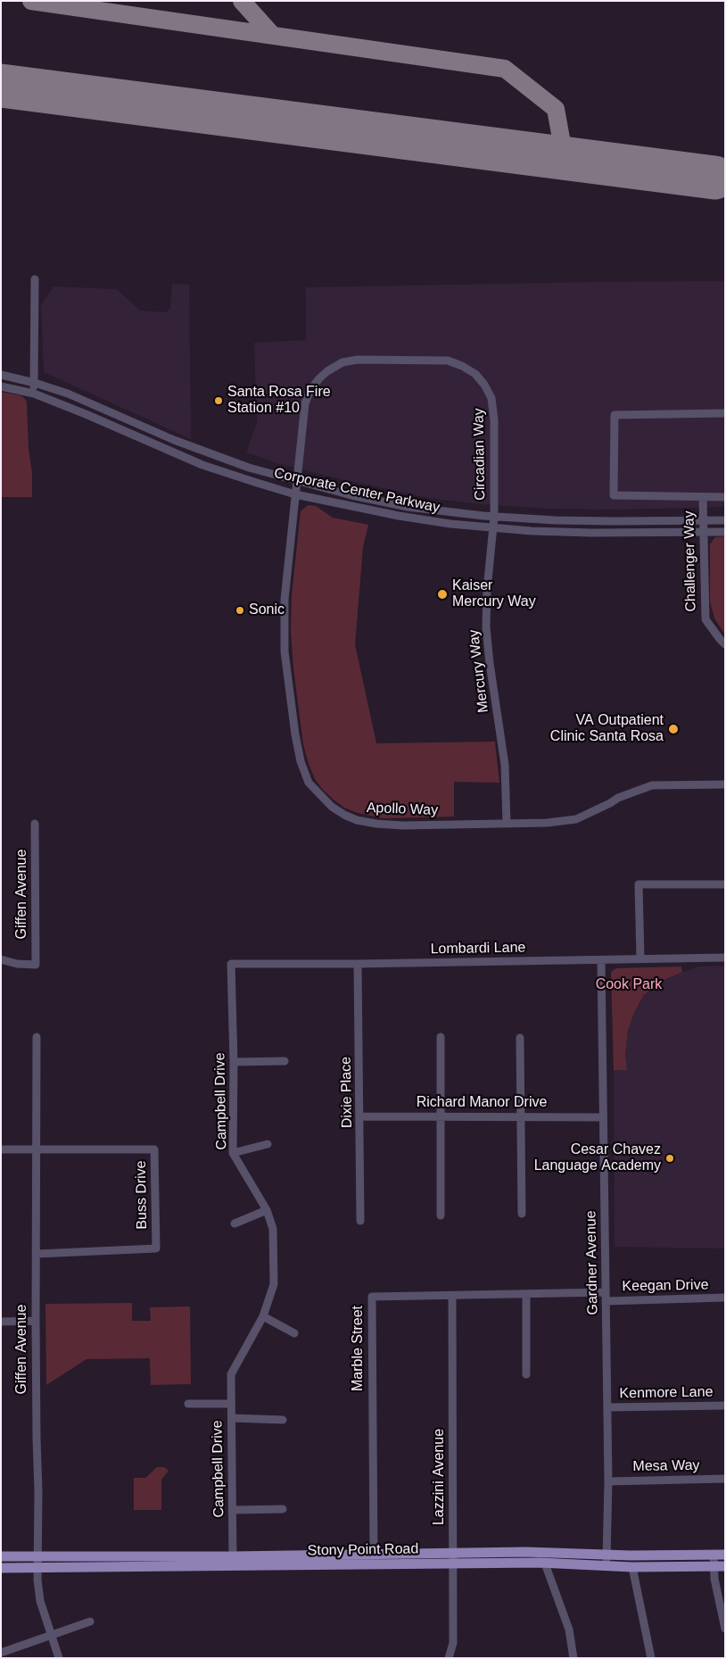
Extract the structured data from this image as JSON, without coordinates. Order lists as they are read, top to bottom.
{
  "streets": {
    "main road": ["Stony Point Road"],
    "street": [
      "Circadian Way",
      "Corporate Center Parkway",
      "Challenger Way",
      "Mercury Way",
      "Apollo Way",
      "Giffen Avenue",
      "Lombardi Lane",
      "Dixie Place",
      "Campbell Drive",
      "Richard Manor Drive",
      "Buss Drive",
      "Gardner Avenue",
      "Keegan Drive",
      "Marble Street",
      "Kenmore Lane",
      "Mesa Way",
      "Lazzini Avenue"
    ]
  },
  "crossings": [
    ["Circadian Way", "Corporate Center Parkway"],
    ["Circadian Way", "Mercury Way"],
    ["Circadian Way", "Apollo Way"],
    ["Corporate Center Parkway", "Challenger Way"],
    ["Corporate Center Parkway", "Mercury Way"],
    ["Corporate Center Parkway", "Apollo Way"],
    ["Mercury Way", "Apollo Way"],
    ["Giffen Avenue", "Buss Drive"],
    ["Giffen Avenue", "Stony Point Road"],
    ["Lombardi Lane", "Dixie Place"],
    ["Lombardi Lane", "Campbell Drive"],
    ["Lombardi Lane", "Gardner Avenue"],
    ["Dixie Place", "Richard Manor Drive"],
    ["Campbell Drive", "Stony Point Road"],
    ["Richard Manor Drive", "Gardner Avenue"],
    ["Gardner Avenue", "Keegan Drive"],
    ["Gardner Avenue", "Marble Street"],
    ["Gardner Avenue", "Kenmore Lane"],
    ["Gardner Avenue", "Mesa Way"],
    ["Gardner Avenue", "Stony Point Road"],
    ["Keegan Drive", "Marble Street"],
    ["Marble Street", "Lazzini Avenue"],
    ["Marble Street", "Stony Point Road"],
    ["Lazzini Avenue", "Stony Point Road"]
  ],
  "parks": ["Cook Park"],
  "places": [
    "Santa Rosa Fire Station #10",
    "Kaiser Mercury Way",
    "Sonic",
    "VA Outpatient Clinic Santa Rosa",
    "Cesar Chavez Language Academy"
  ]
}
